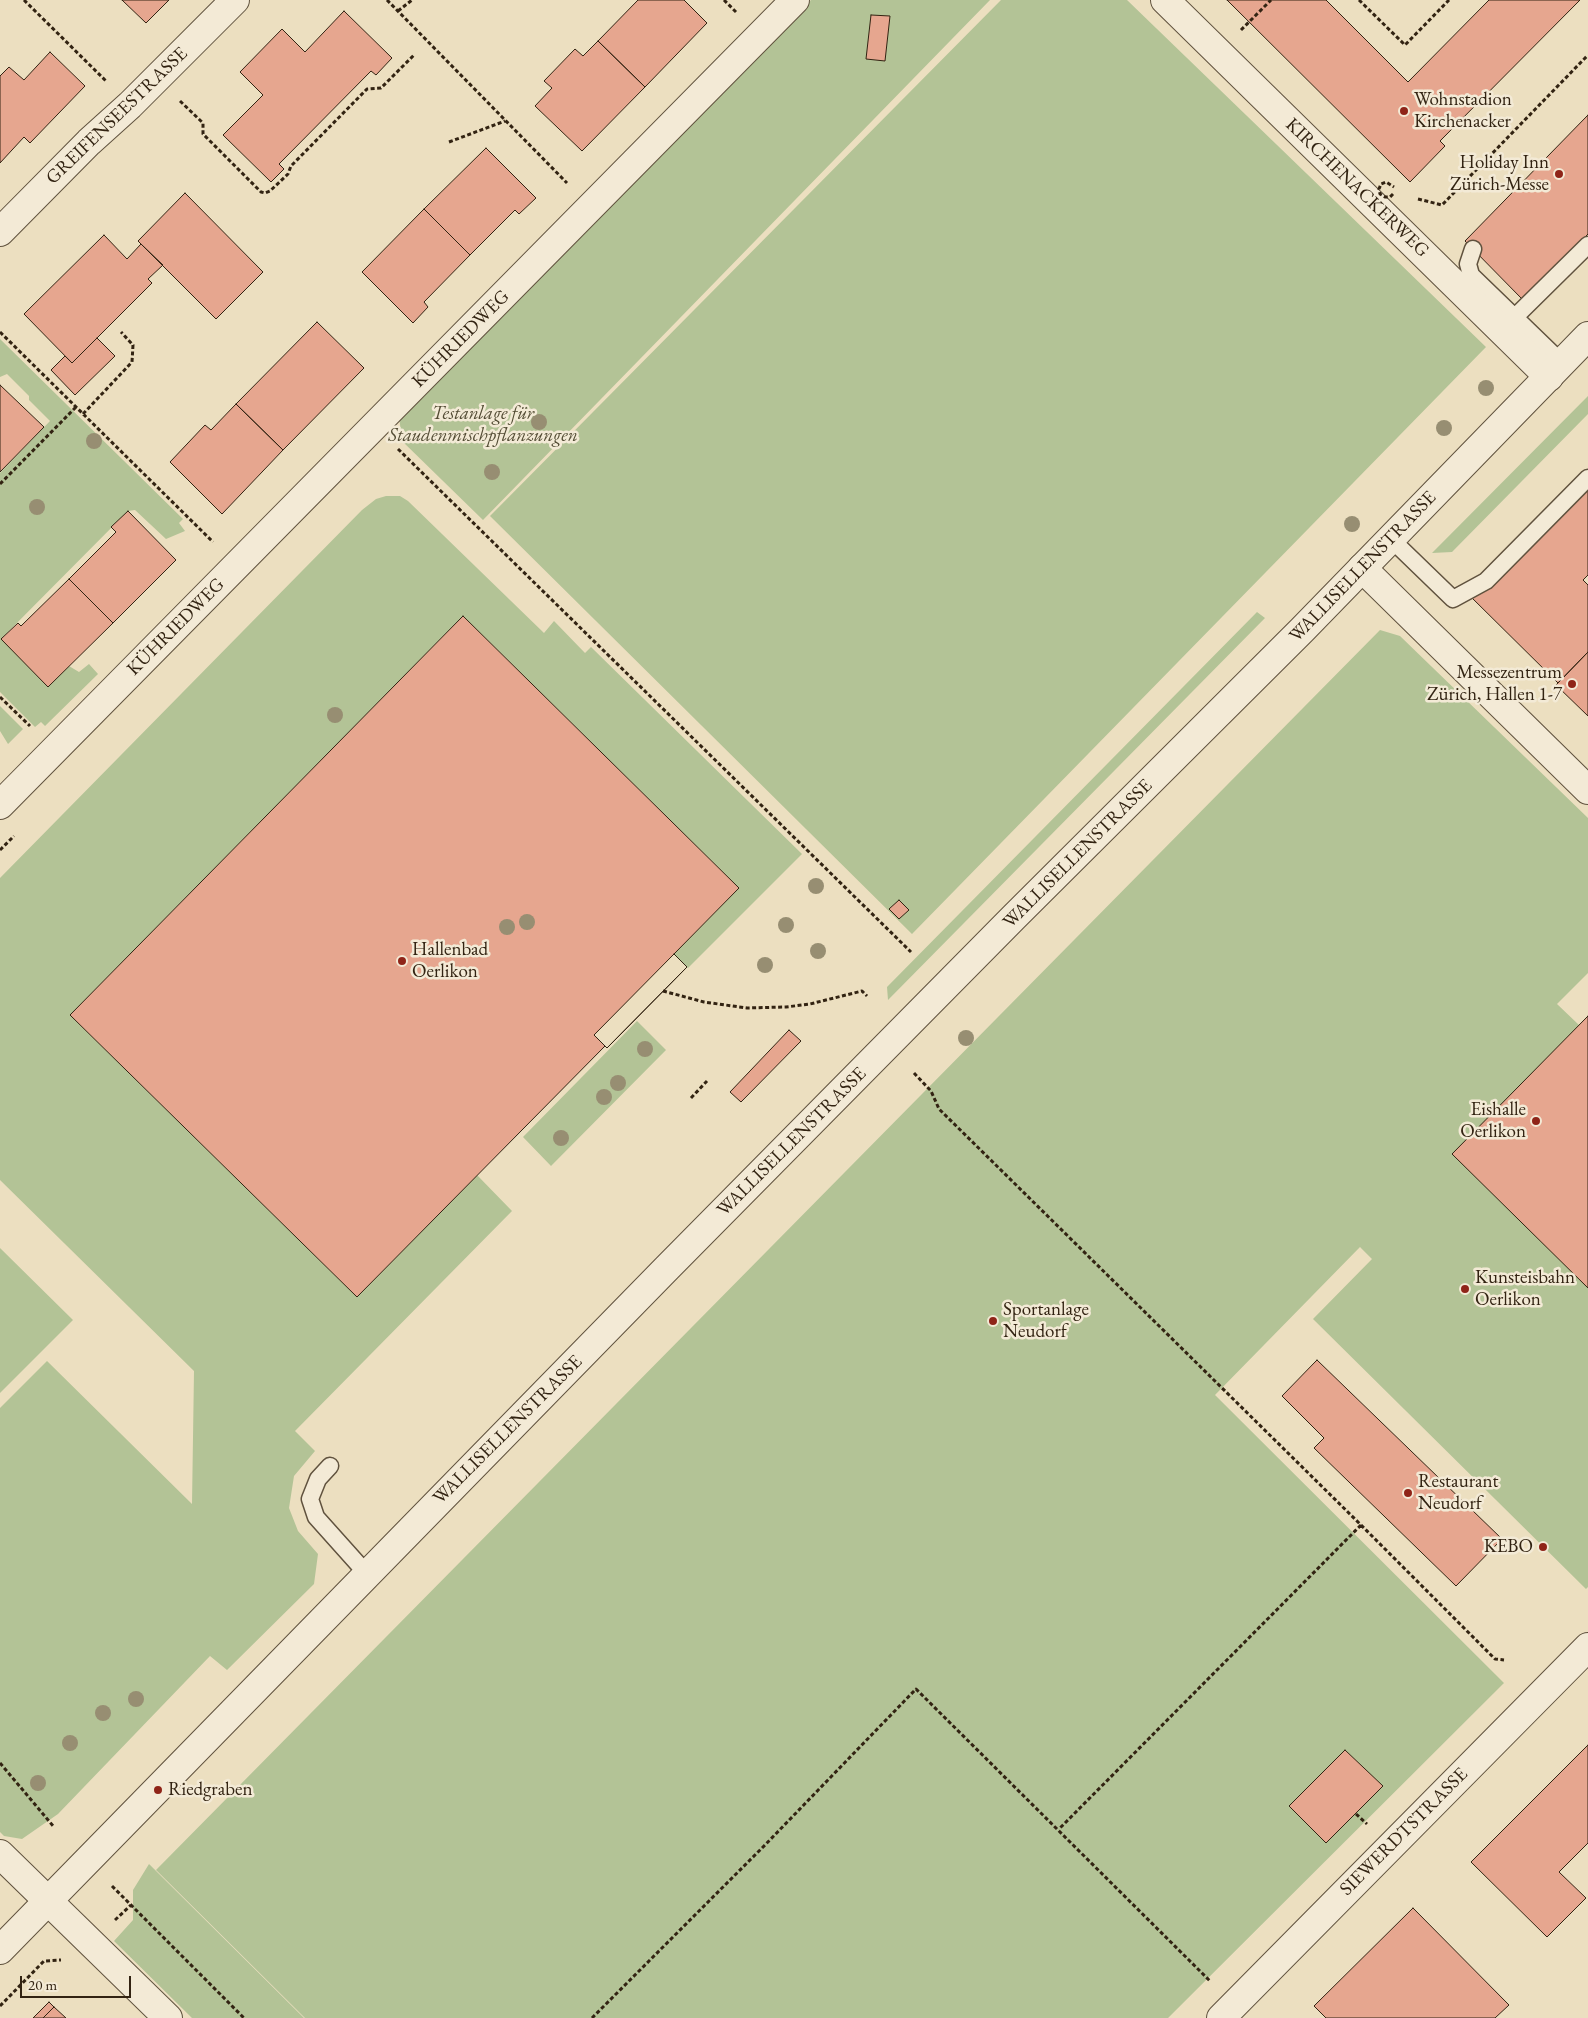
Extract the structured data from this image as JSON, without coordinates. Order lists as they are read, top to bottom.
{
  "streets": {
    "street": [
      "GREIFENSEESTRASSE",
      "KIRCHENACKERWEG",
      "KÜHRIEDWEG",
      "WALLISELLENSTRASSE",
      "SIEWERDTSTRASSE"
    ]
  },
  "crossings": [
    ["KIRCHENACKERWEG", "WALLISELLENSTRASSE"]
  ],
  "parks": ["Testanlage für Staudenmischpflanzungen"],
  "places": [
    "Wohnstadion Kirchenacker",
    "Holiday Inn Zürich-Messe",
    "Messezentrum Zürich, Hallen 1-7",
    "Hallenbad Oerlikon",
    "Eishalle Oerlikon",
    "Kunsteisbahn Oerlikon",
    "Sportanlage Neudorf",
    "Restaurant Neudorf",
    "KEBO",
    "Riedgraben"
  ],
  "scale_bar": "20 m"
}
